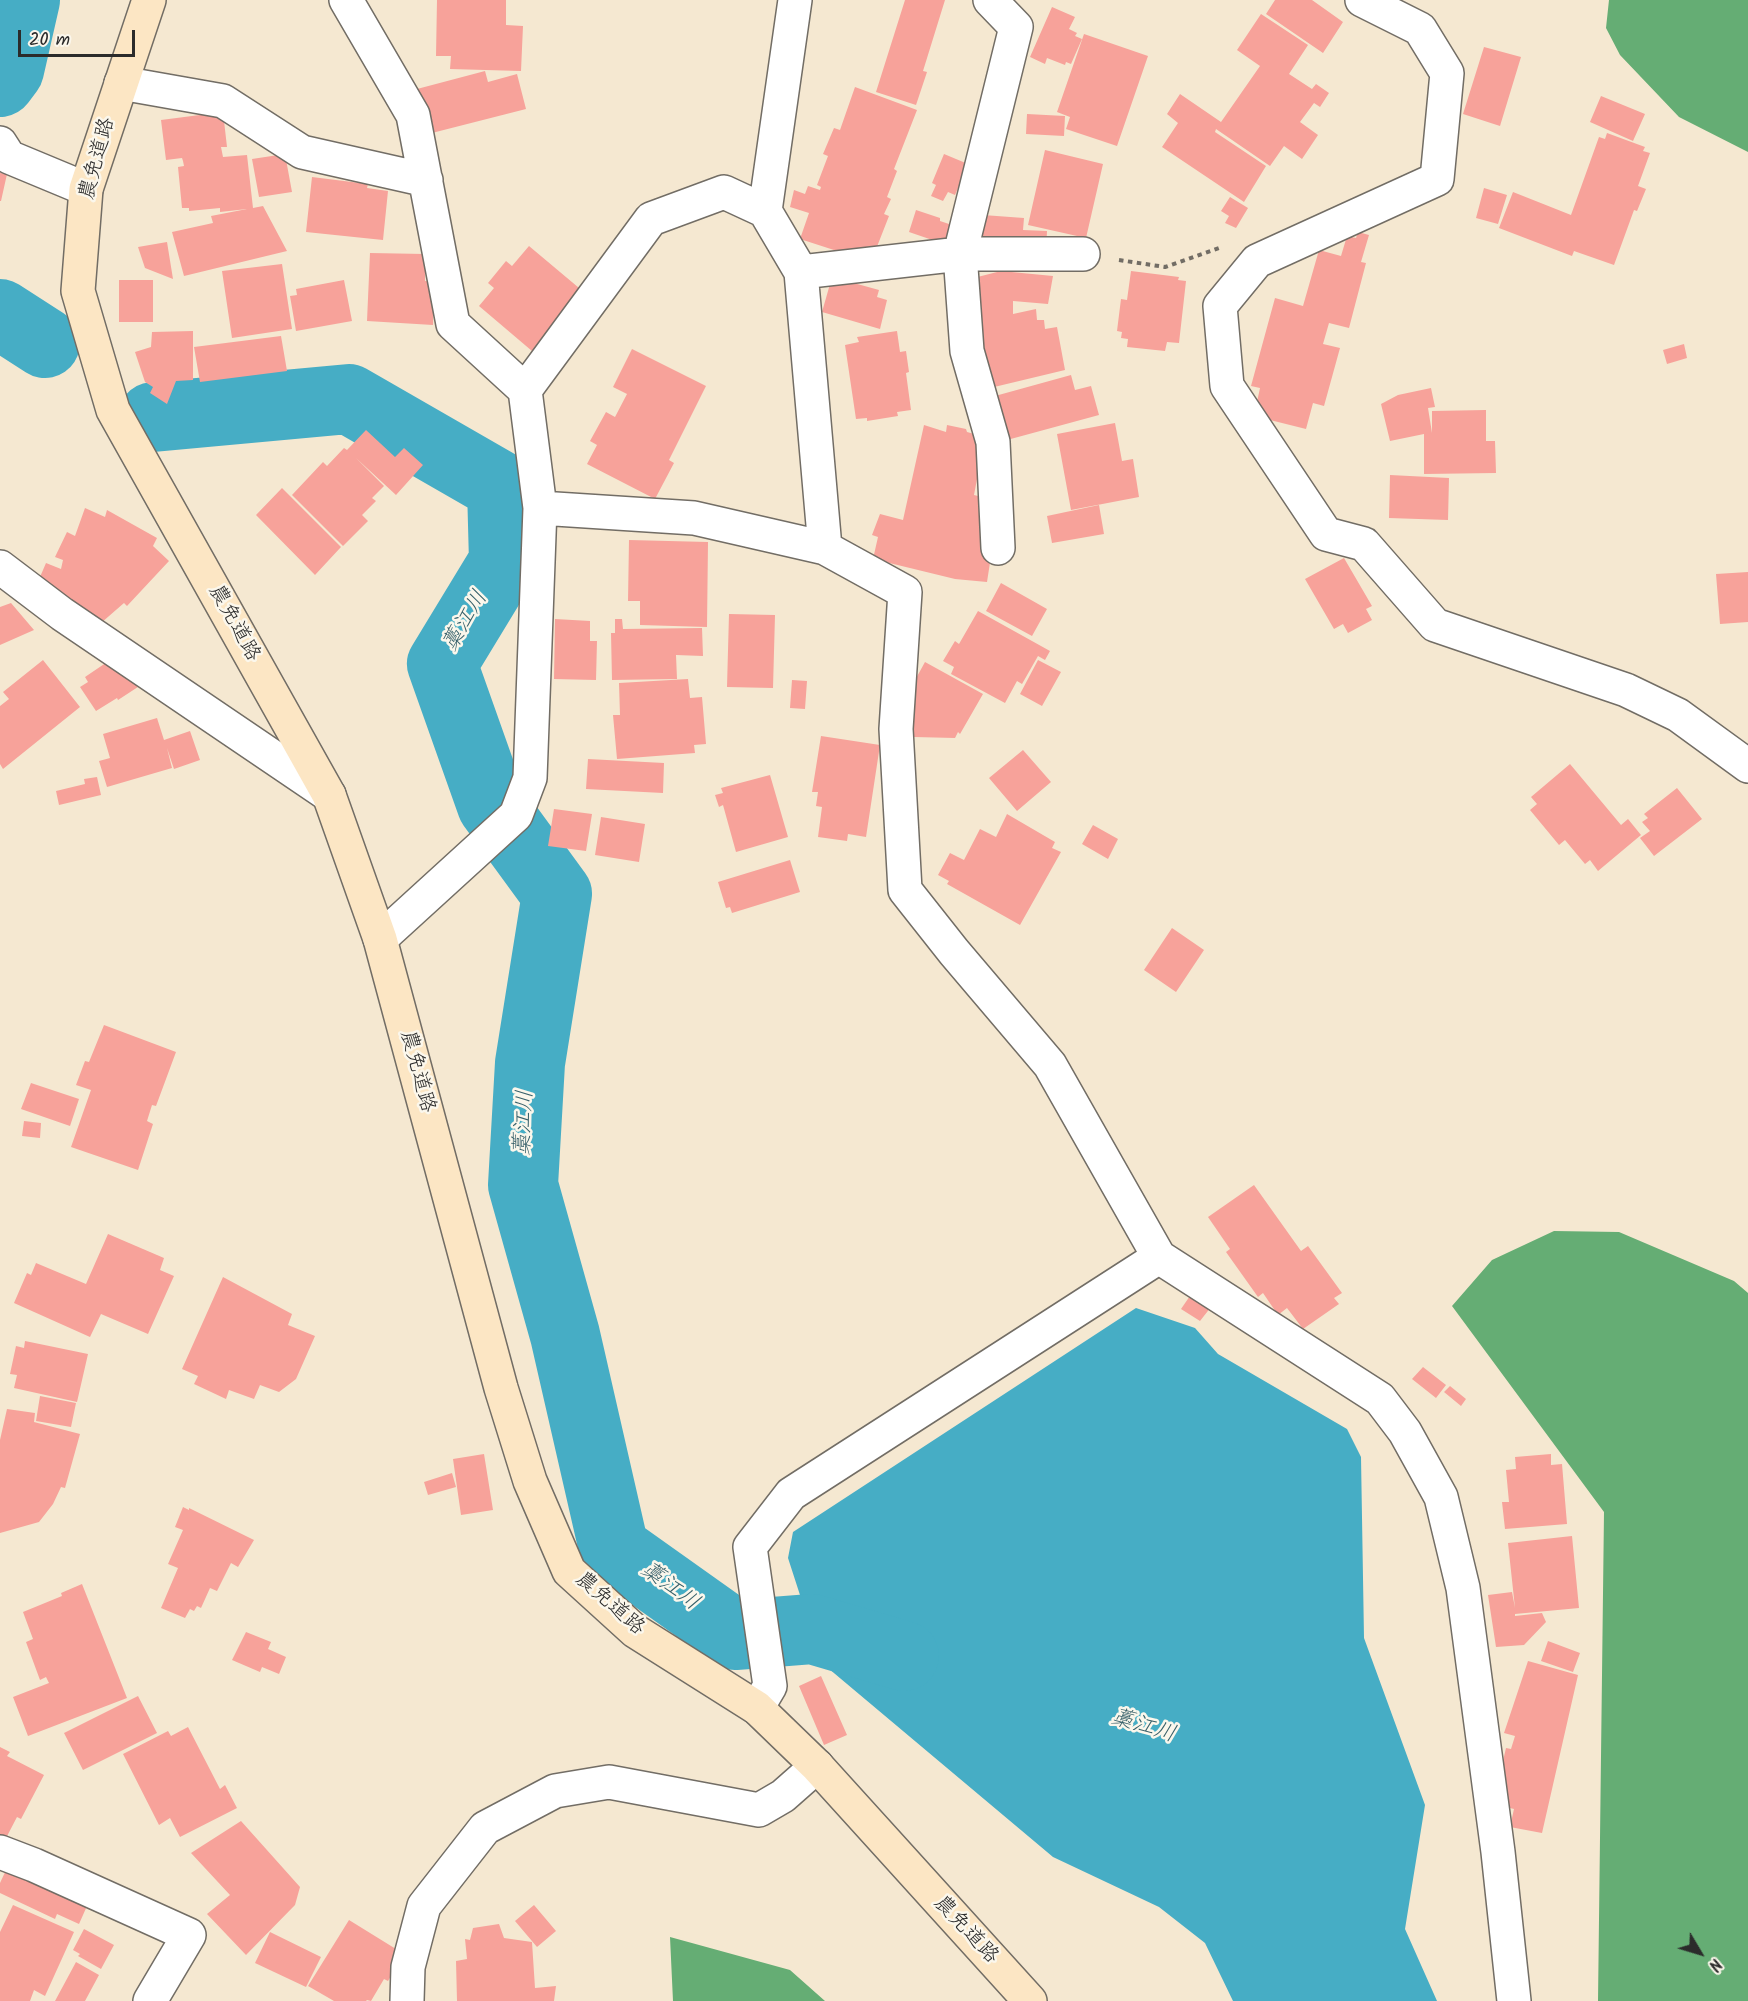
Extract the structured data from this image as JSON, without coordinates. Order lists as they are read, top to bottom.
{
  "streets": {
    "street": ["農免道路"]
  },
  "water": ["藁江川"],
  "scale_bar": "20 m",
  "north": "bottom right"
}
